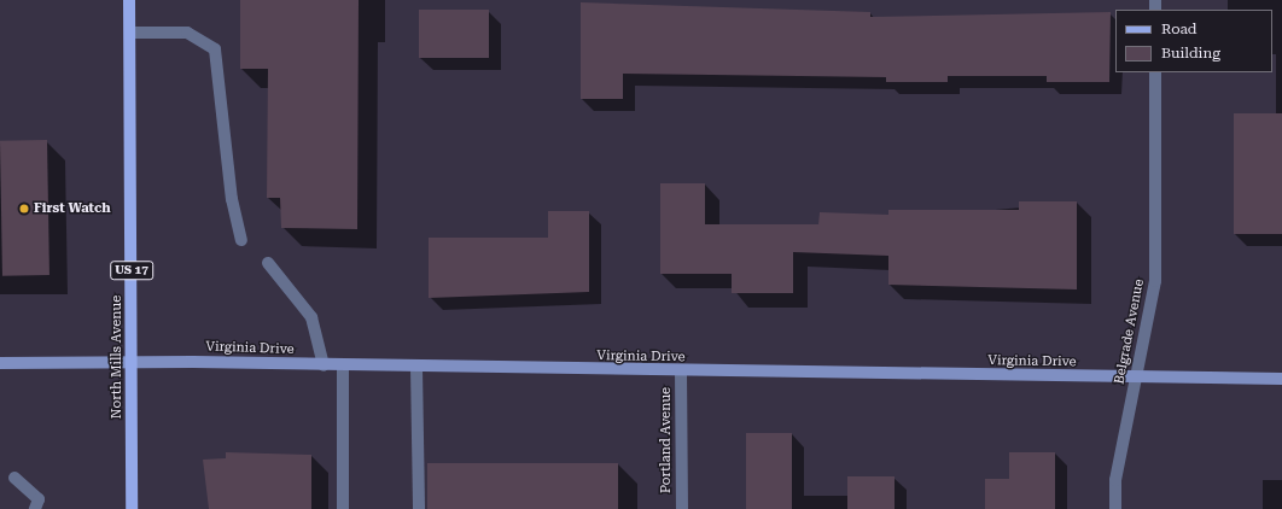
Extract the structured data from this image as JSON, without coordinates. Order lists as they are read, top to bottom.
{
  "streets": {
    "main road": ["US 17", "North Mills Avenue"],
    "street": ["Belgrade Avenue", "Virginia Drive", "Portland Avenue"]
  },
  "crossings": [
    ["US 17", "North Mills Avenue"],
    ["Belgrade Avenue", "Virginia Drive"],
    ["Virginia Drive", "North Mills Avenue"],
    ["Virginia Drive", "Portland Avenue"]
  ],
  "places": ["First Watch"],
  "legend": ["Road", "Building"]
}
